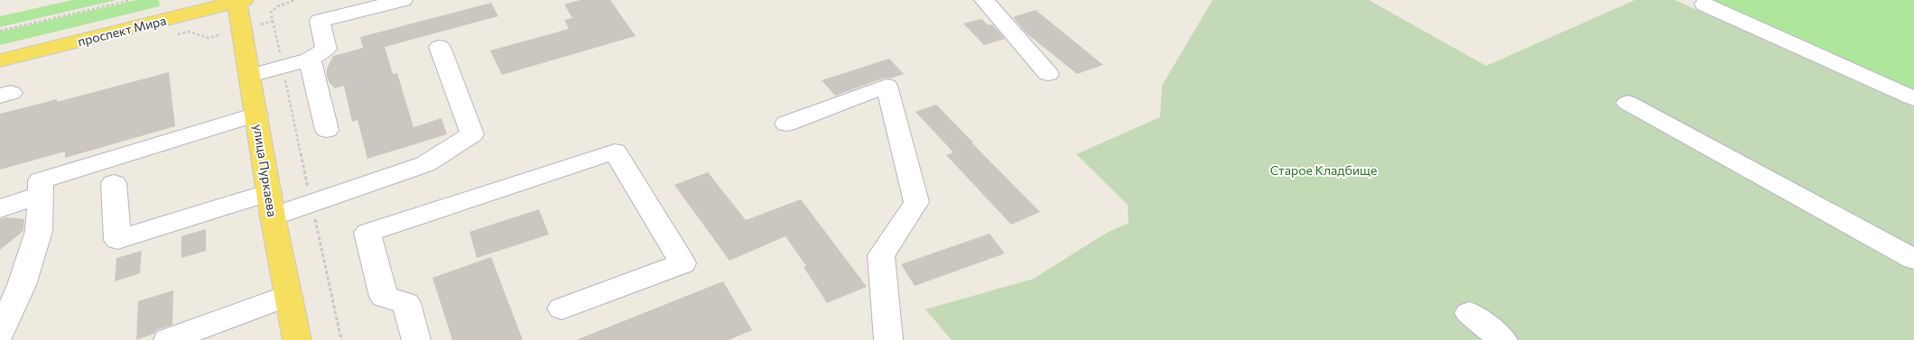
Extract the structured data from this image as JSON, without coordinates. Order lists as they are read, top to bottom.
{
  "streets": {
    "main road": ["проспект Мира", "улица Пуркаева"]
  },
  "crossings": [
    ["проспект Мира", "улица Пуркаева"]
  ],
  "parks": ["Старое Кладбище"]
}
